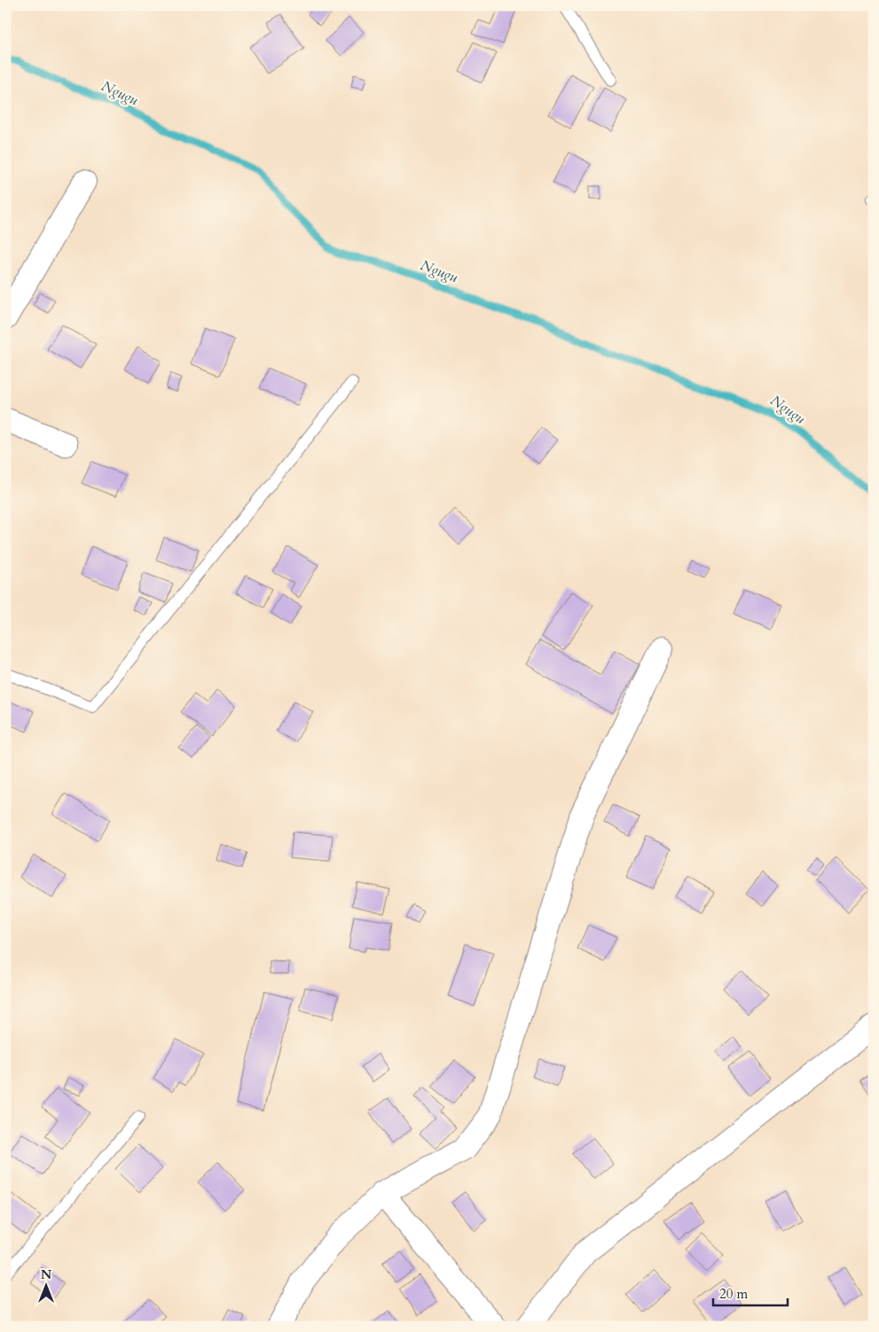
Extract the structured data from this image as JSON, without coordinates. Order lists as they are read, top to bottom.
{
  "water": ["Ngugu"],
  "scale_bar": "20 m",
  "north": "top"
}
